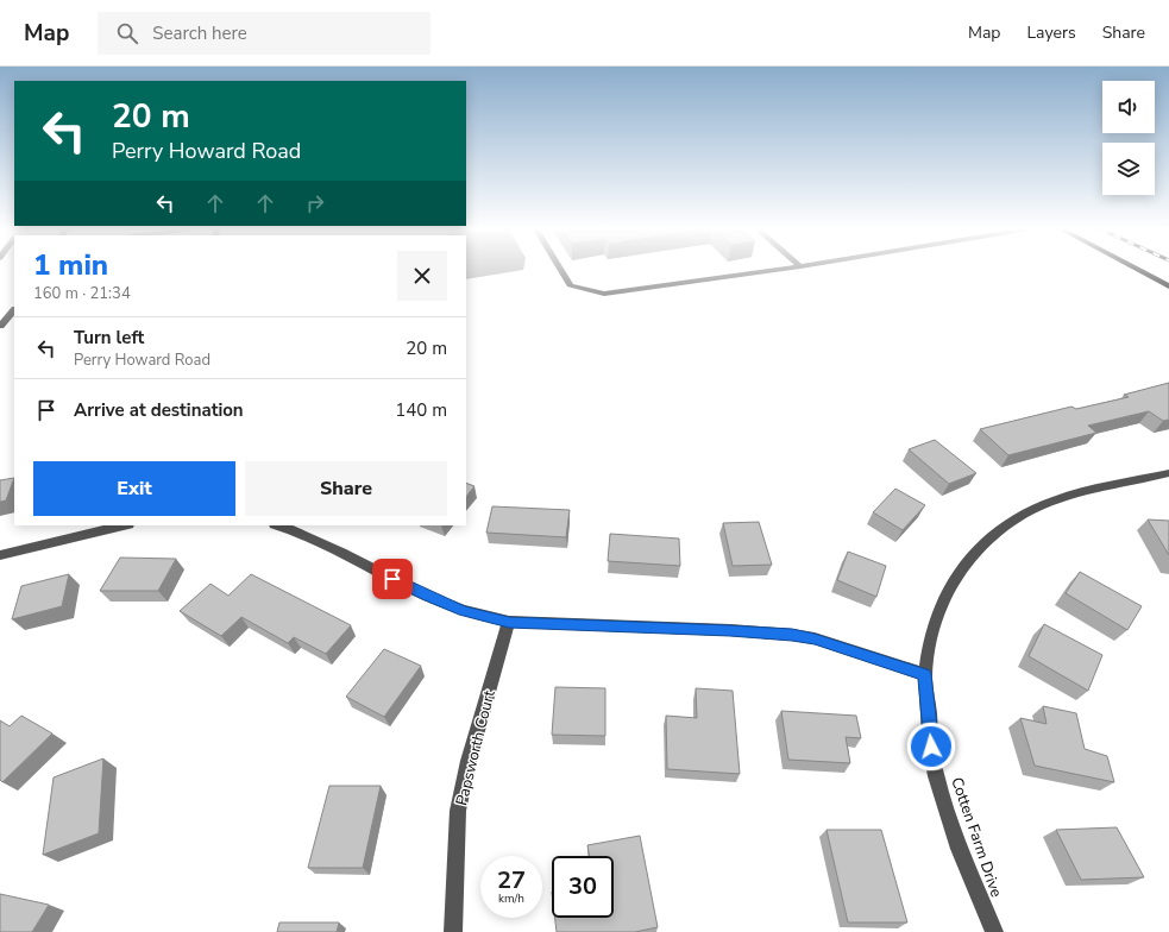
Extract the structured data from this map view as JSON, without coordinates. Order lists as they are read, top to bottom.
{
  "streets": {
    "street": ["Papsworth Court", "Cotten Farm Drive"]
  },
  "page": {
    "header": "Map",
    "search": "Search here",
    "nav": ["Map", "Layers", "Share"],
    "turn": ["20 m", "Perry Howard Road"],
    "heading": ["1 min", "160 m · 21:34"],
    "list": [
      {
        "name": "Turn left",
        "note": "Perry Howard Road",
        "value": "20 m"
      },
      {
        "name": "Arrive at destination",
        "value": "140 m"
      }
    ],
    "buttons": ["Exit", "Share"],
    "speed": "27 km/h",
    "limit": "30"
  }
}
